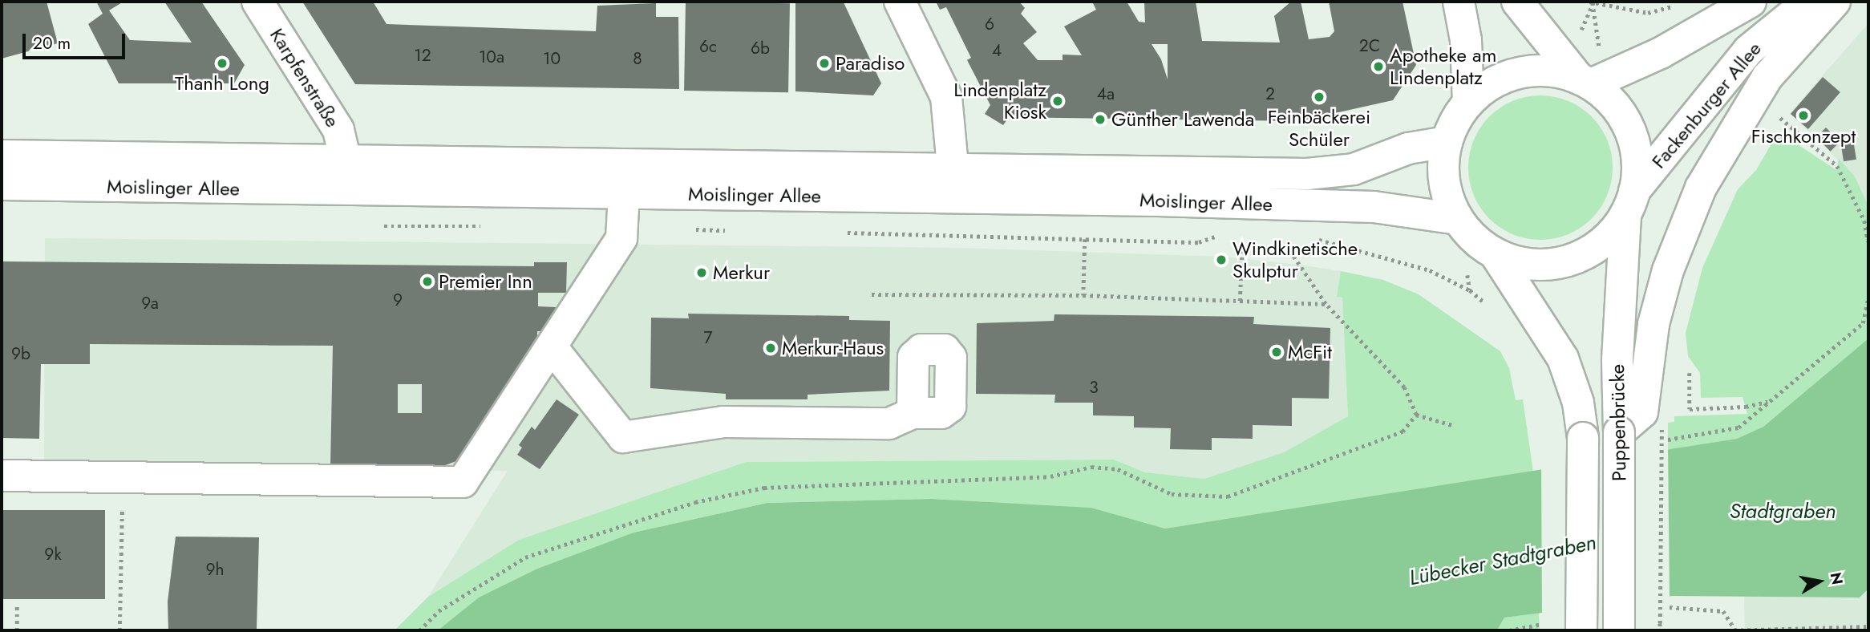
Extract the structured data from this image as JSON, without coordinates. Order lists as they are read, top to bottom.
{
  "streets": {
    "main road": [
      "Karpfenstraße",
      "Fackenburger Allee",
      "Moislinger Allee",
      "Puppenbrücke"
    ]
  },
  "crossings": [
    ["Karpfenstraße", "Moislinger Allee"],
    ["Fackenburger Allee", "Moislinger Allee"],
    ["Fackenburger Allee", "Puppenbrücke"],
    ["Moislinger Allee", "Puppenbrücke"]
  ],
  "water": ["Stadtgraben", "Lübecker Stadtgraben"],
  "places": [
    "Thanh Long",
    "Paradiso",
    "Apotheke am Lindenplatz",
    "Feinbäckerei Schüler",
    "Lindenplatz Kiosk",
    "Fischkonzept",
    "Günther Lawenda",
    "Windkinetische Skulptur",
    "Merkur",
    "Premier Inn",
    "Merkur-Haus",
    "McFit"
  ],
  "house_numbers": [
    "6",
    "2C",
    "6c",
    "6b",
    "4",
    "12",
    "10a",
    "10",
    "8",
    "4a",
    "2",
    "9",
    "9a",
    "7",
    "9b",
    "3",
    "9k",
    "9h"
  ],
  "scale_bar": "20 m",
  "north": "right"
}
